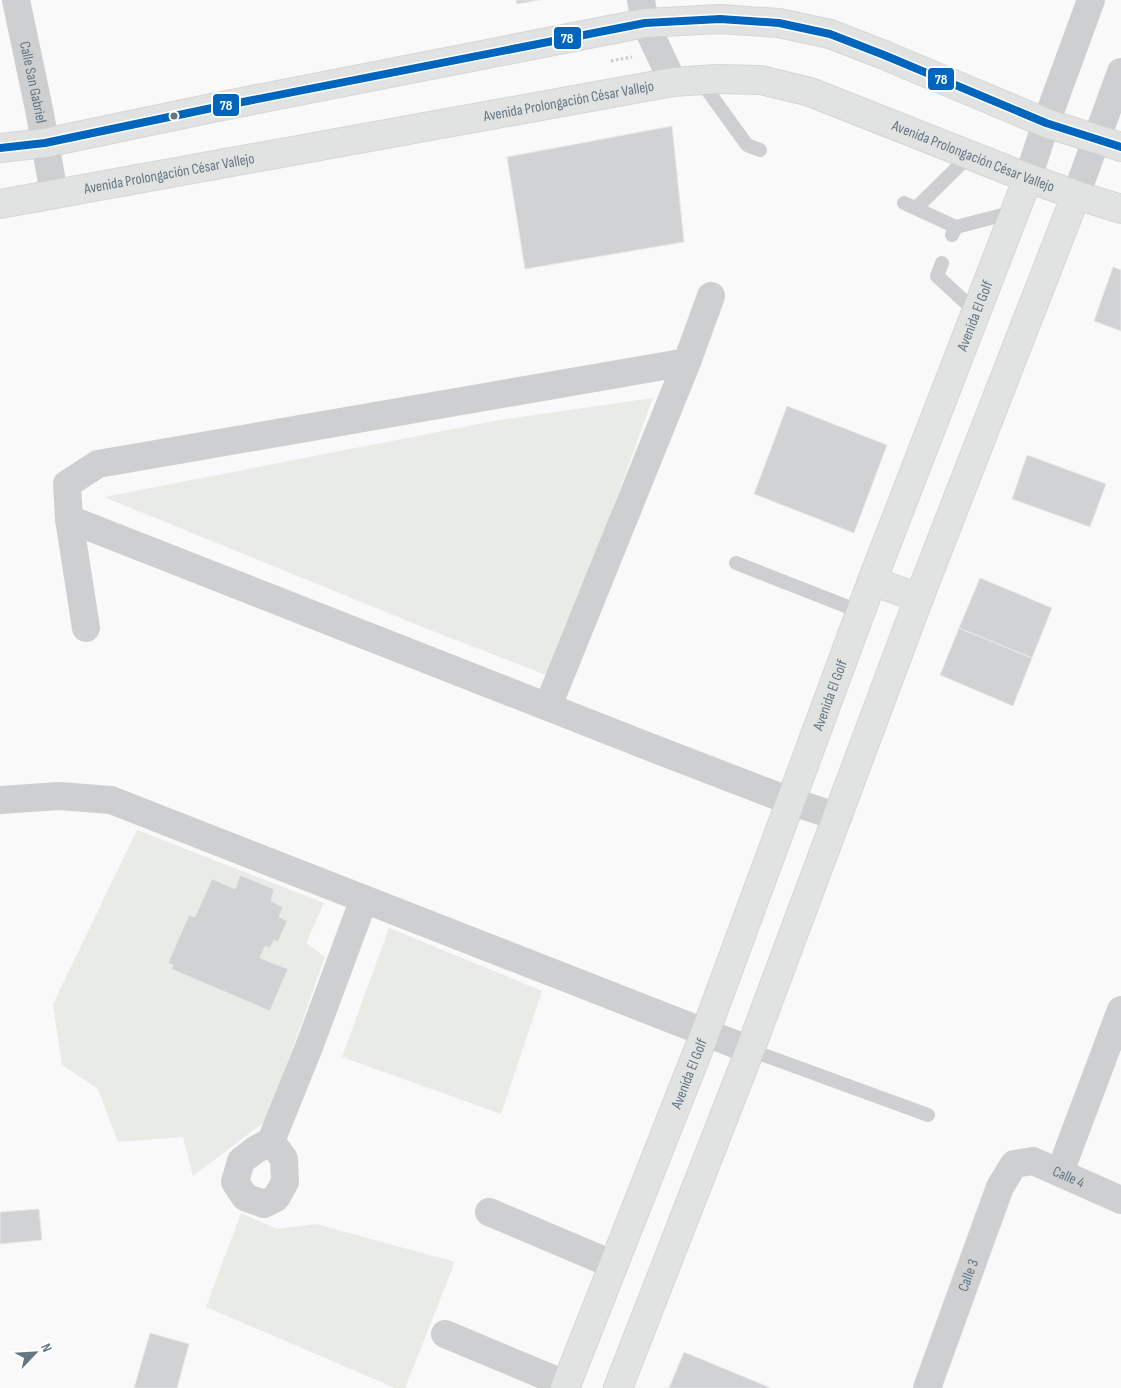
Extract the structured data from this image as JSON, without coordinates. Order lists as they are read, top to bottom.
{
  "streets": {
    "main road": ["Avenida Prolongación César Vallejo", "Avenida El Golf"],
    "street": ["Calle San Gabriel", "Calle 4", "Calle 3"]
  },
  "crossings": [
    ["Calle San Gabriel", "Avenida Prolongación César Vallejo"],
    ["Avenida Prolongación César Vallejo", "Avenida El Golf"],
    ["Calle 4", "Calle 3"]
  ],
  "lines": ["transit line 78"],
  "north": "top right"
}
